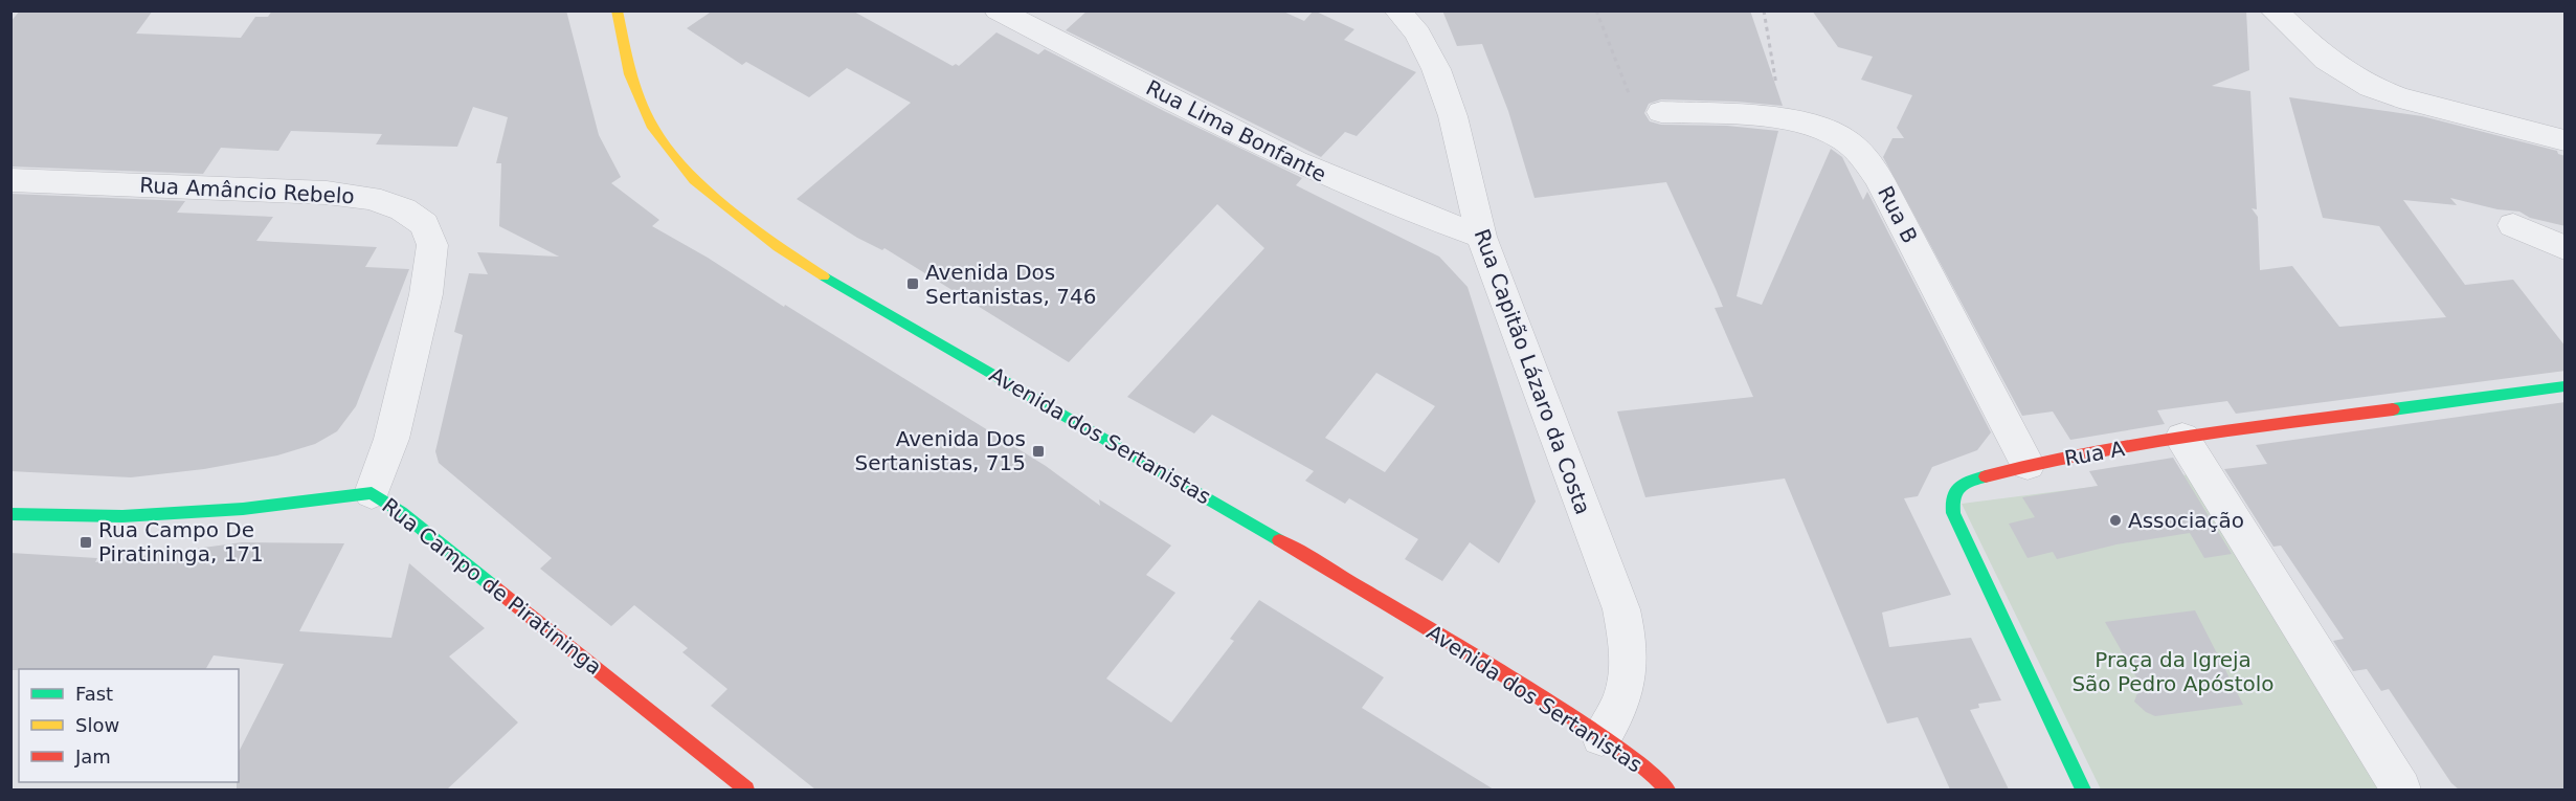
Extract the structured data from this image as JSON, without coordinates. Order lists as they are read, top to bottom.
{
  "streets": {
    "street": [
      "Rua Lima Bonfante",
      "Rua Amâncio Rebelo",
      "Rua B",
      "Rua Capitão Lázaro da Costa",
      "Avenida dos Sertanistas",
      "Rua A",
      "Rua Campo de Piratininga"
    ]
  },
  "crossings": [
    ["Rua Lima Bonfante", "Rua Capitão Lázaro da Costa"],
    ["Rua Amâncio Rebelo", "Rua Campo de Piratininga"],
    ["Rua B", "Rua A"],
    ["Rua Capitão Lázaro da Costa", "Avenida dos Sertanistas"]
  ],
  "parks": ["Praça da Igreja São Pedro Apóstolo"],
  "places": {
    "transit": ["Avenida Dos Sertanistas, 746", "Avenida Dos Sertanistas, 715", "Rua Campo De Piratininga, 171"],
    "other": ["Associação"]
  },
  "legend": ["Fast", "Slow", "Jam"]
}
